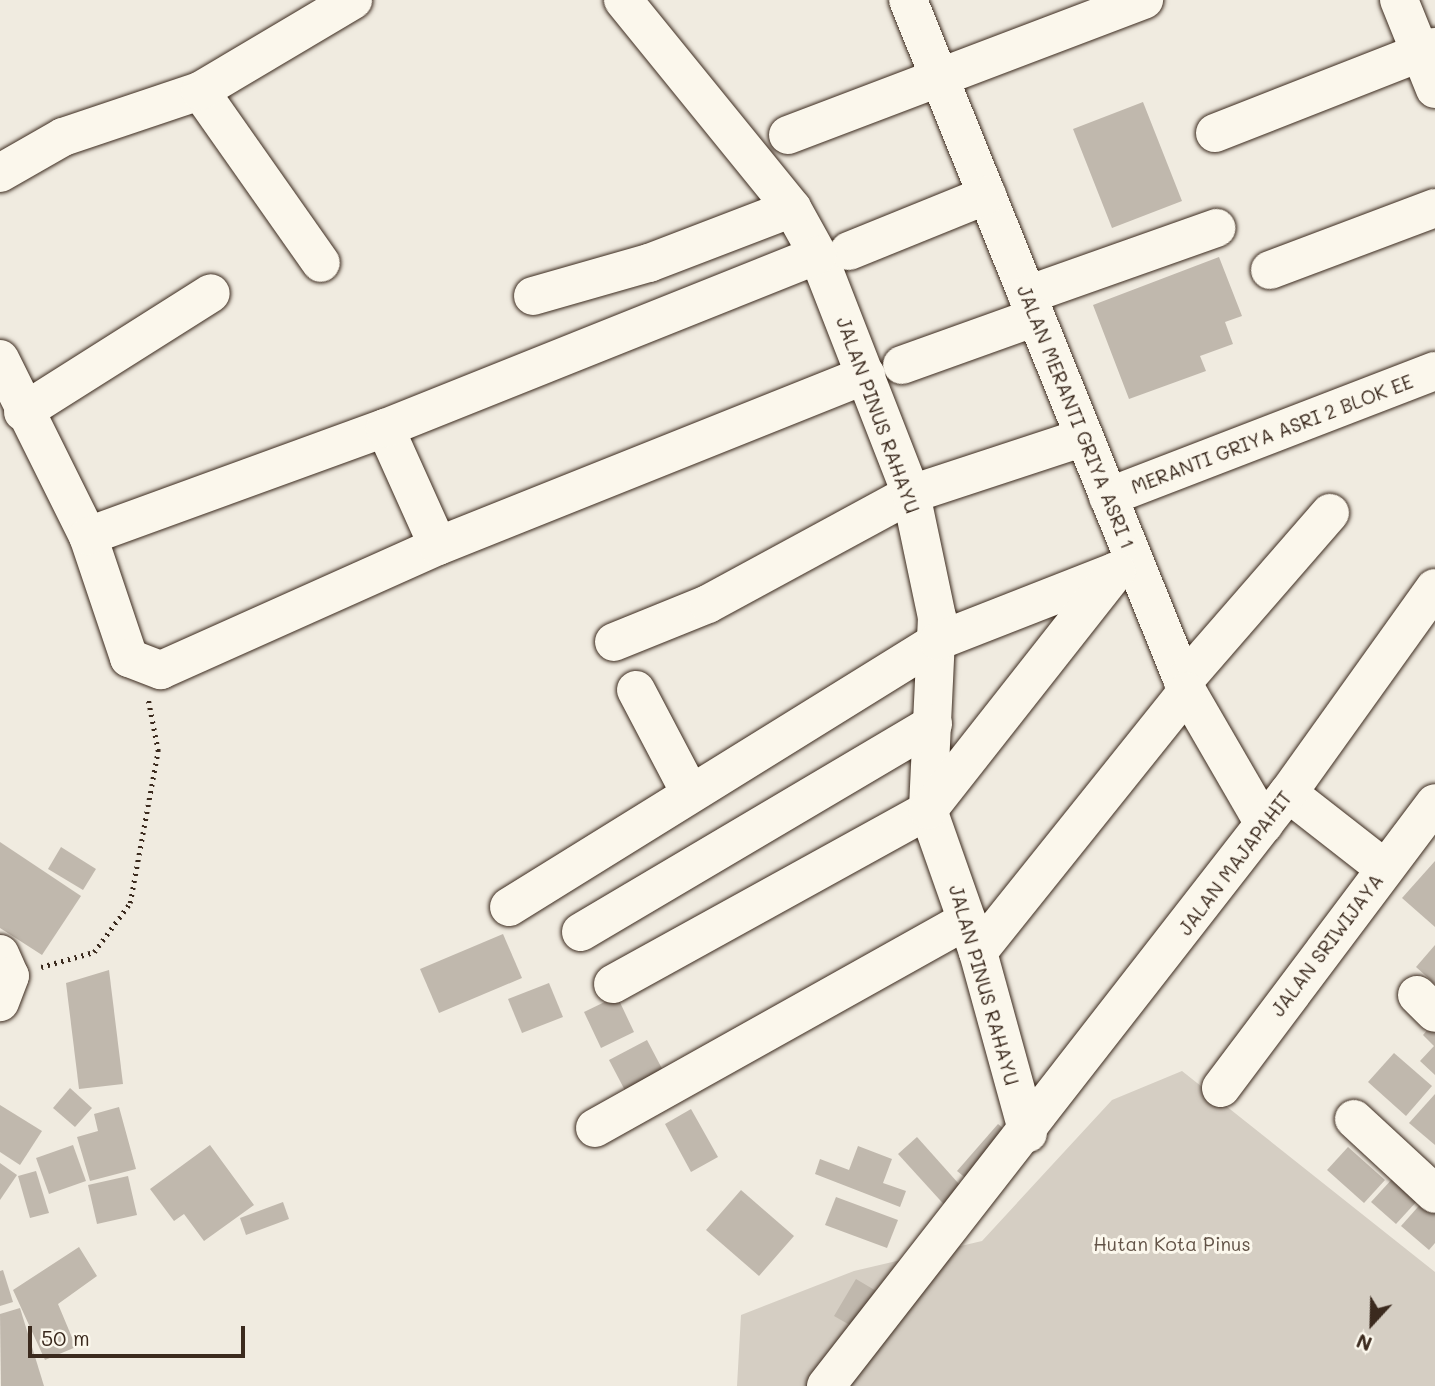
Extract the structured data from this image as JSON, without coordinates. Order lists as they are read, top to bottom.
{
  "streets": {
    "street": [
      "JALAN PINUS RAHAYU",
      "JALAN MERANTI GRIYA ASRI 1",
      "MERANTI GRIYA ASRI 2 BLOK EE",
      "JALAN MAJAPAHIT",
      "JALAN SRIWIJAYA"
    ]
  },
  "crossings": [
    ["JALAN PINUS RAHAYU", "JALAN MAJAPAHIT"],
    ["JALAN MERANTI GRIYA ASRI 1", "MERANTI GRIYA ASRI 2 BLOK EE"],
    ["JALAN MERANTI GRIYA ASRI 1", "JALAN MAJAPAHIT"]
  ],
  "parks": ["Hutan Kota Pinus"],
  "scale_bar": "50 m",
  "north": "bottom"
}
